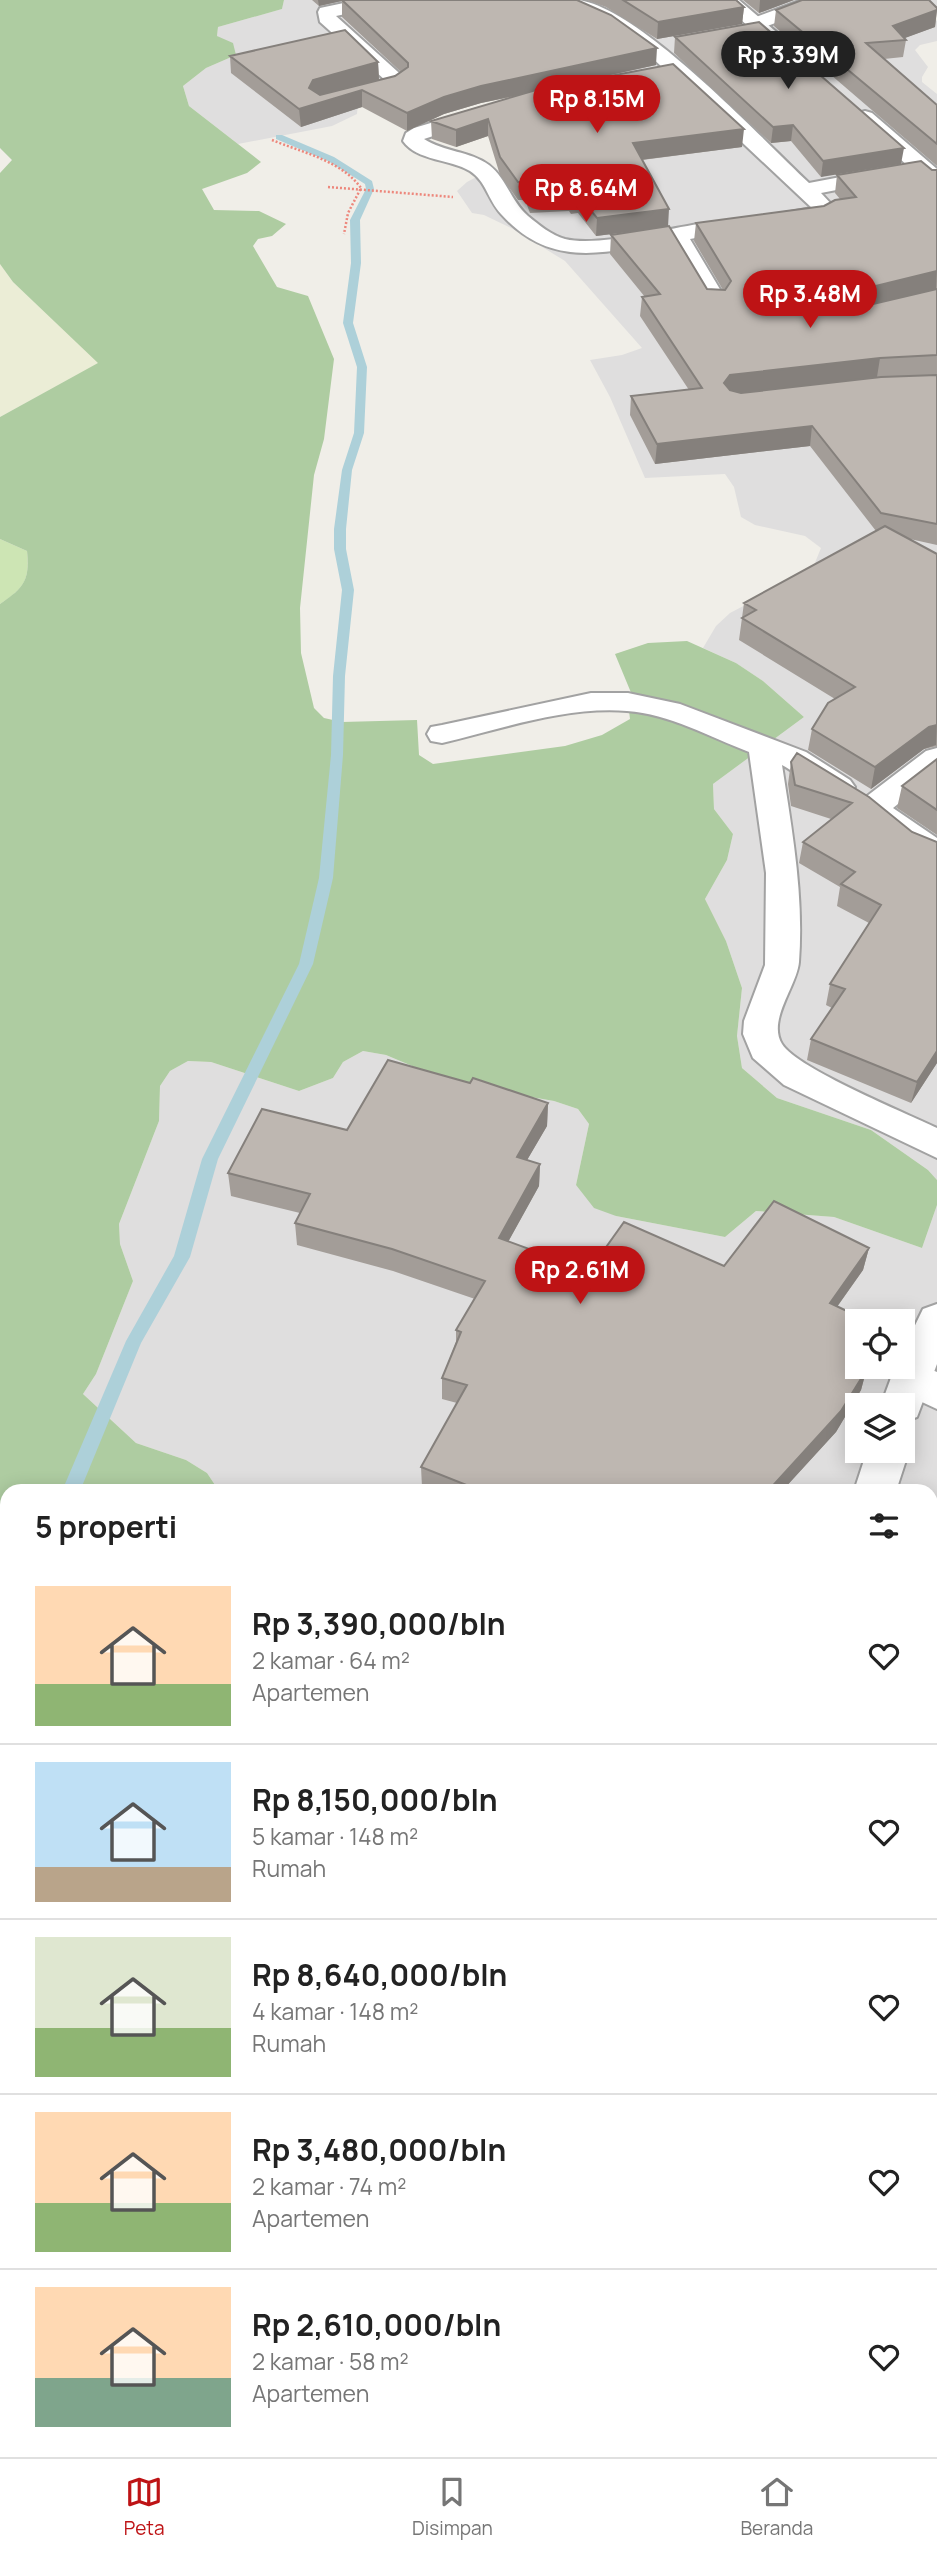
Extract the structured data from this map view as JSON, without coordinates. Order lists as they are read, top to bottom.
{
  "page": {
    "price": [
      "Rp 3.39M",
      "Rp 8.15M",
      "Rp 8.64M",
      "Rp 3.48M",
      "Rp 2.61M"
    ],
    "heading": "5 properti",
    "list": [
      {
        "name": "Rp 3,390,000/bln",
        "note": "2 kamar · 64 m² · Apartemen"
      },
      {
        "name": "Rp 8,150,000/bln",
        "note": "5 kamar · 148 m² · Rumah"
      },
      {
        "name": "Rp 8,640,000/bln",
        "note": "4 kamar · 148 m² · Rumah"
      },
      {
        "name": "Rp 3,480,000/bln",
        "note": "2 kamar · 74 m² · Apartemen"
      },
      {
        "name": "Rp 2,610,000/bln",
        "note": "2 kamar · 58 m² · Apartemen"
      }
    ],
    "tabs": ["Peta", "Disimpan", "Beranda"]
  }
}
